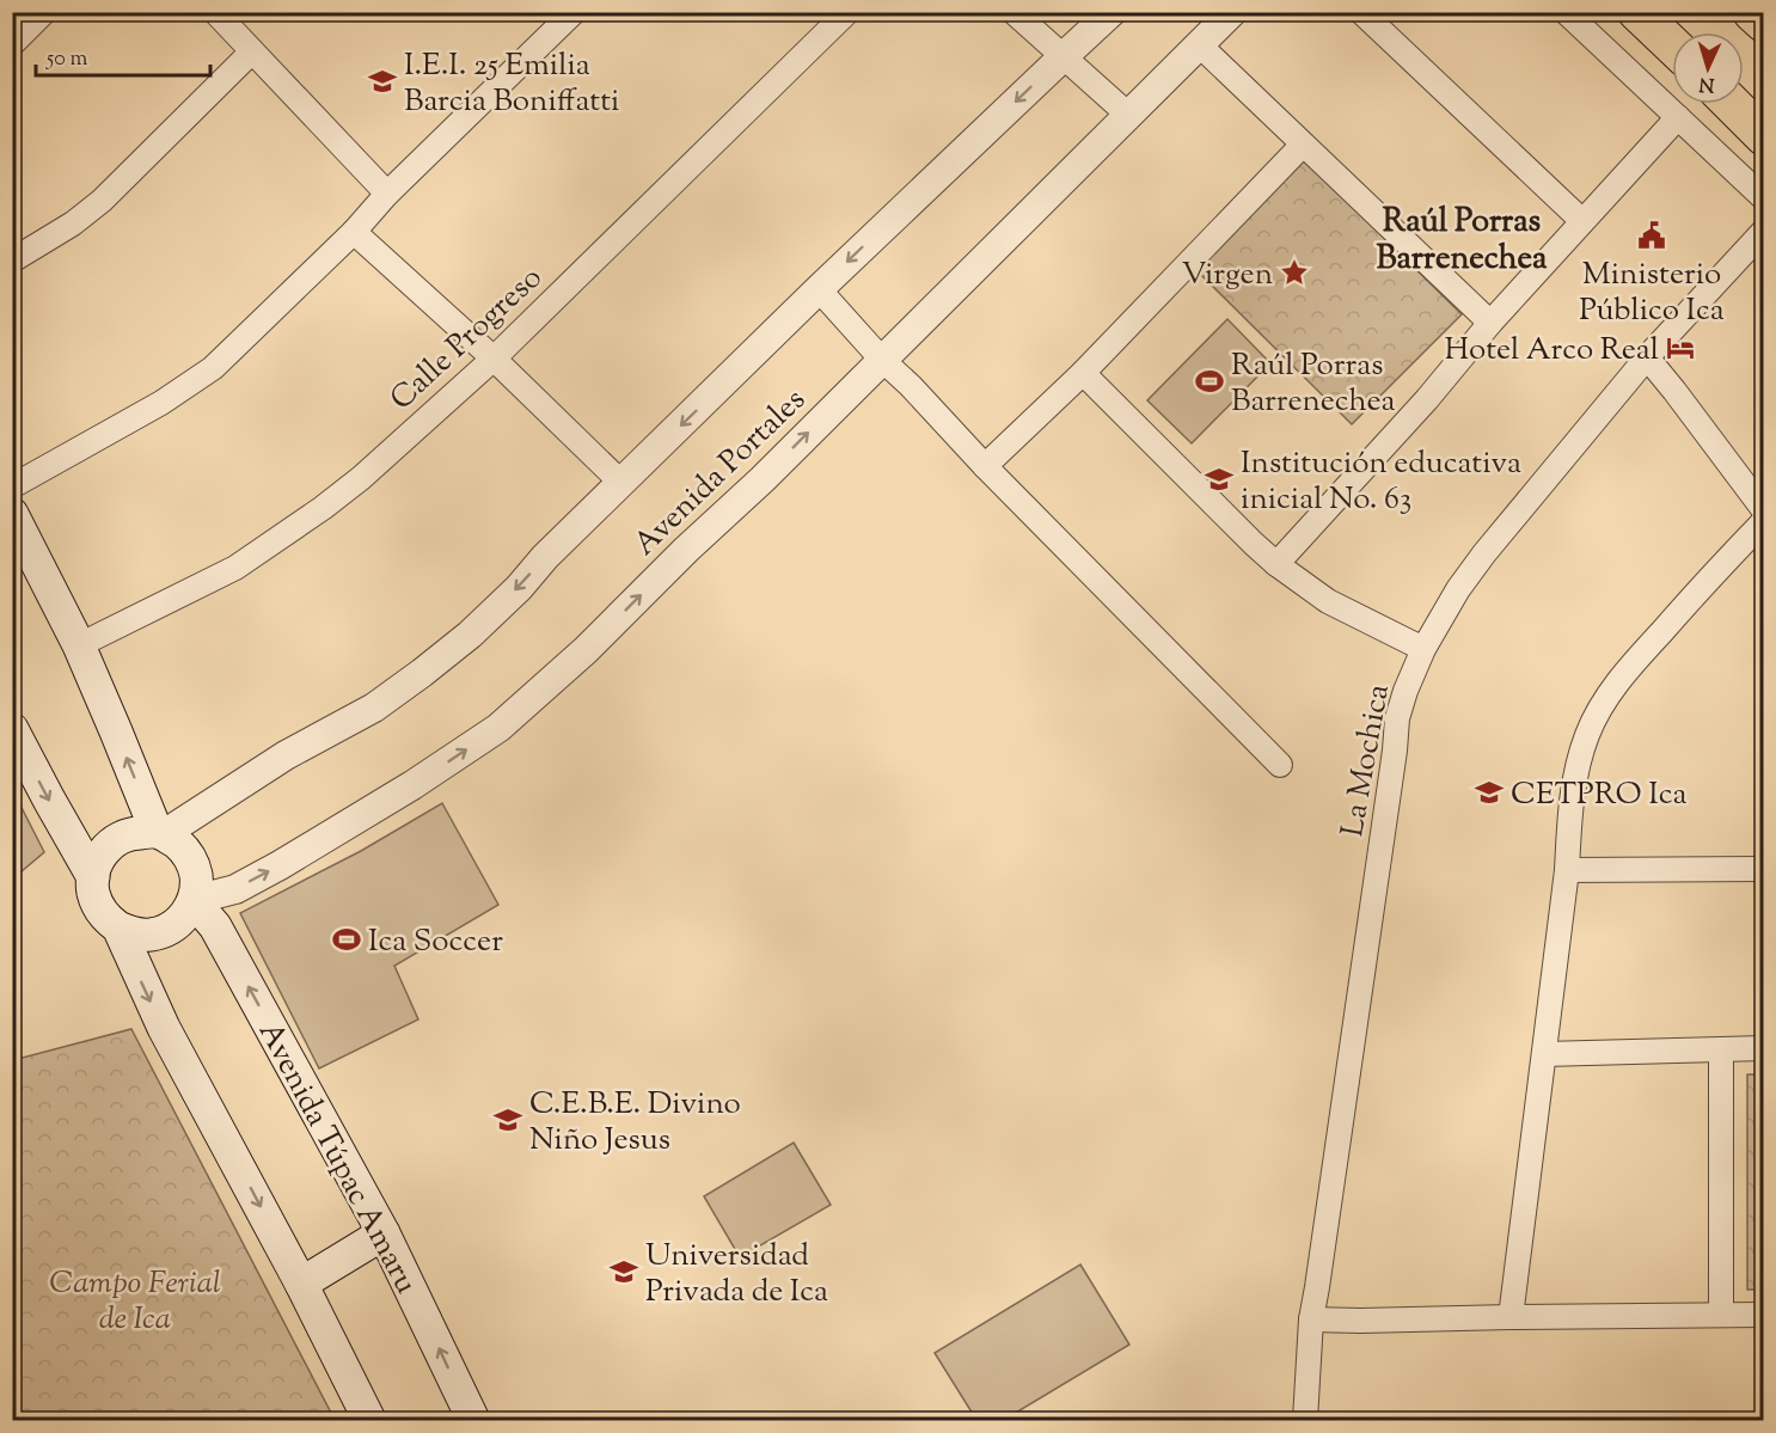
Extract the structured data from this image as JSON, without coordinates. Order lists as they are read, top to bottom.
{
  "streets": {
    "main road": ["Avenida Túpac Amaru"],
    "street": ["Calle Progreso", "Avenida Portales", "La Mochica"]
  },
  "crossings": [
    ["Avenida Portales", "Avenida Túpac Amaru"]
  ],
  "districts": ["Raúl Porras Barrenechea"],
  "parks": ["Campo Ferial de Ica"],
  "places": {
    "school or university": [
      "I.E.I. 25 Emilia Barcia Boniffatti",
      "Institución educativa inicial No. 63",
      "CETPRO Ica",
      "C.E.B.E. Divino Niño Jesus",
      "Universidad Privada de Ica"
    ],
    "public building": ["Ministerio Público Ica"],
    "place": ["Virgen"],
    "hotel": ["Hotel Arco Real"],
    "sports": ["Raúl Porras Barrenechea", "Ica Soccer"]
  },
  "scale_bar": "50 m",
  "north": "bottom"
}
